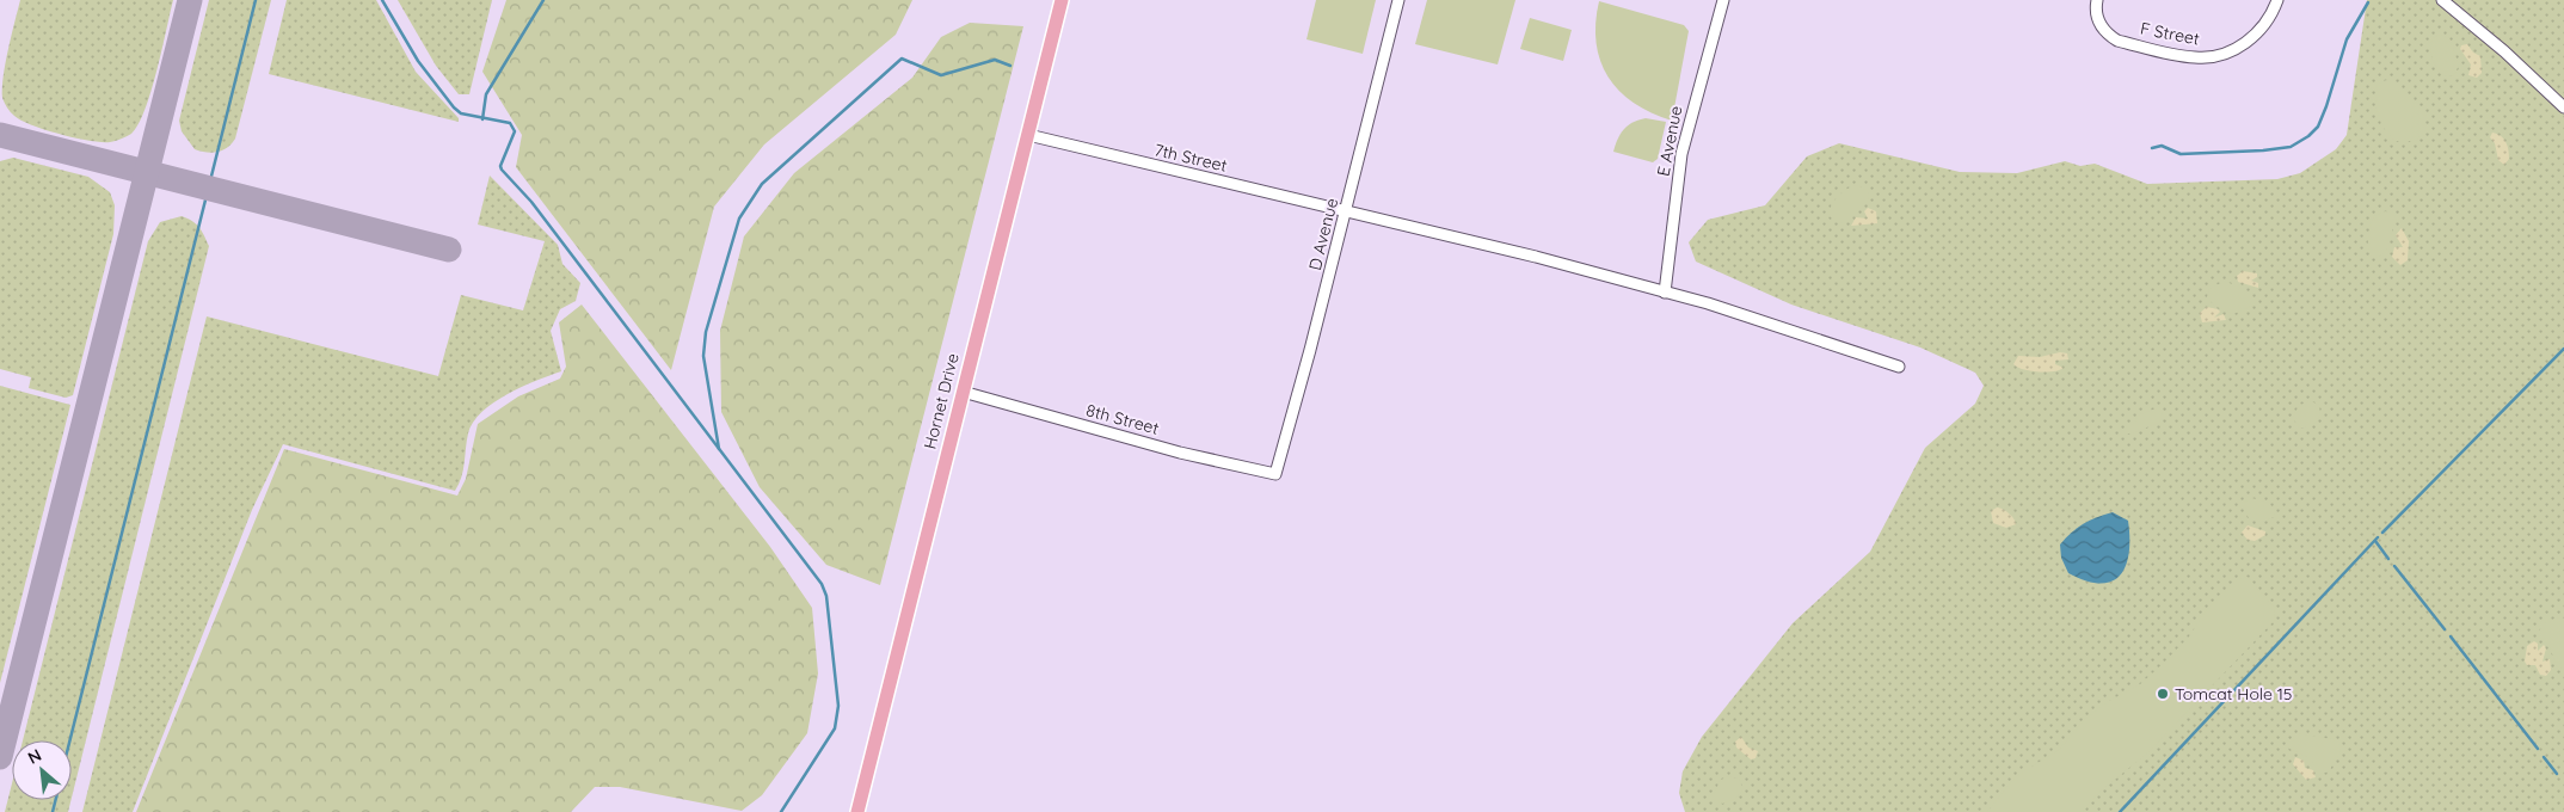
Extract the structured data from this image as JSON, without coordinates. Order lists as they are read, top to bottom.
{
  "streets": {
    "main road": ["Hornet Drive"],
    "street": [
      "F Street",
      "E Avenue",
      "7th Street",
      "D Avenue",
      "8th Street"
    ]
  },
  "crossings": [
    ["E Avenue", "7th Street"],
    ["7th Street", "D Avenue"],
    ["7th Street", "Hornet Drive"],
    ["D Avenue", "8th Street"],
    ["Hornet Drive", "8th Street"]
  ],
  "places": ["Tomcat Hole 15"],
  "north": "top left"
}
